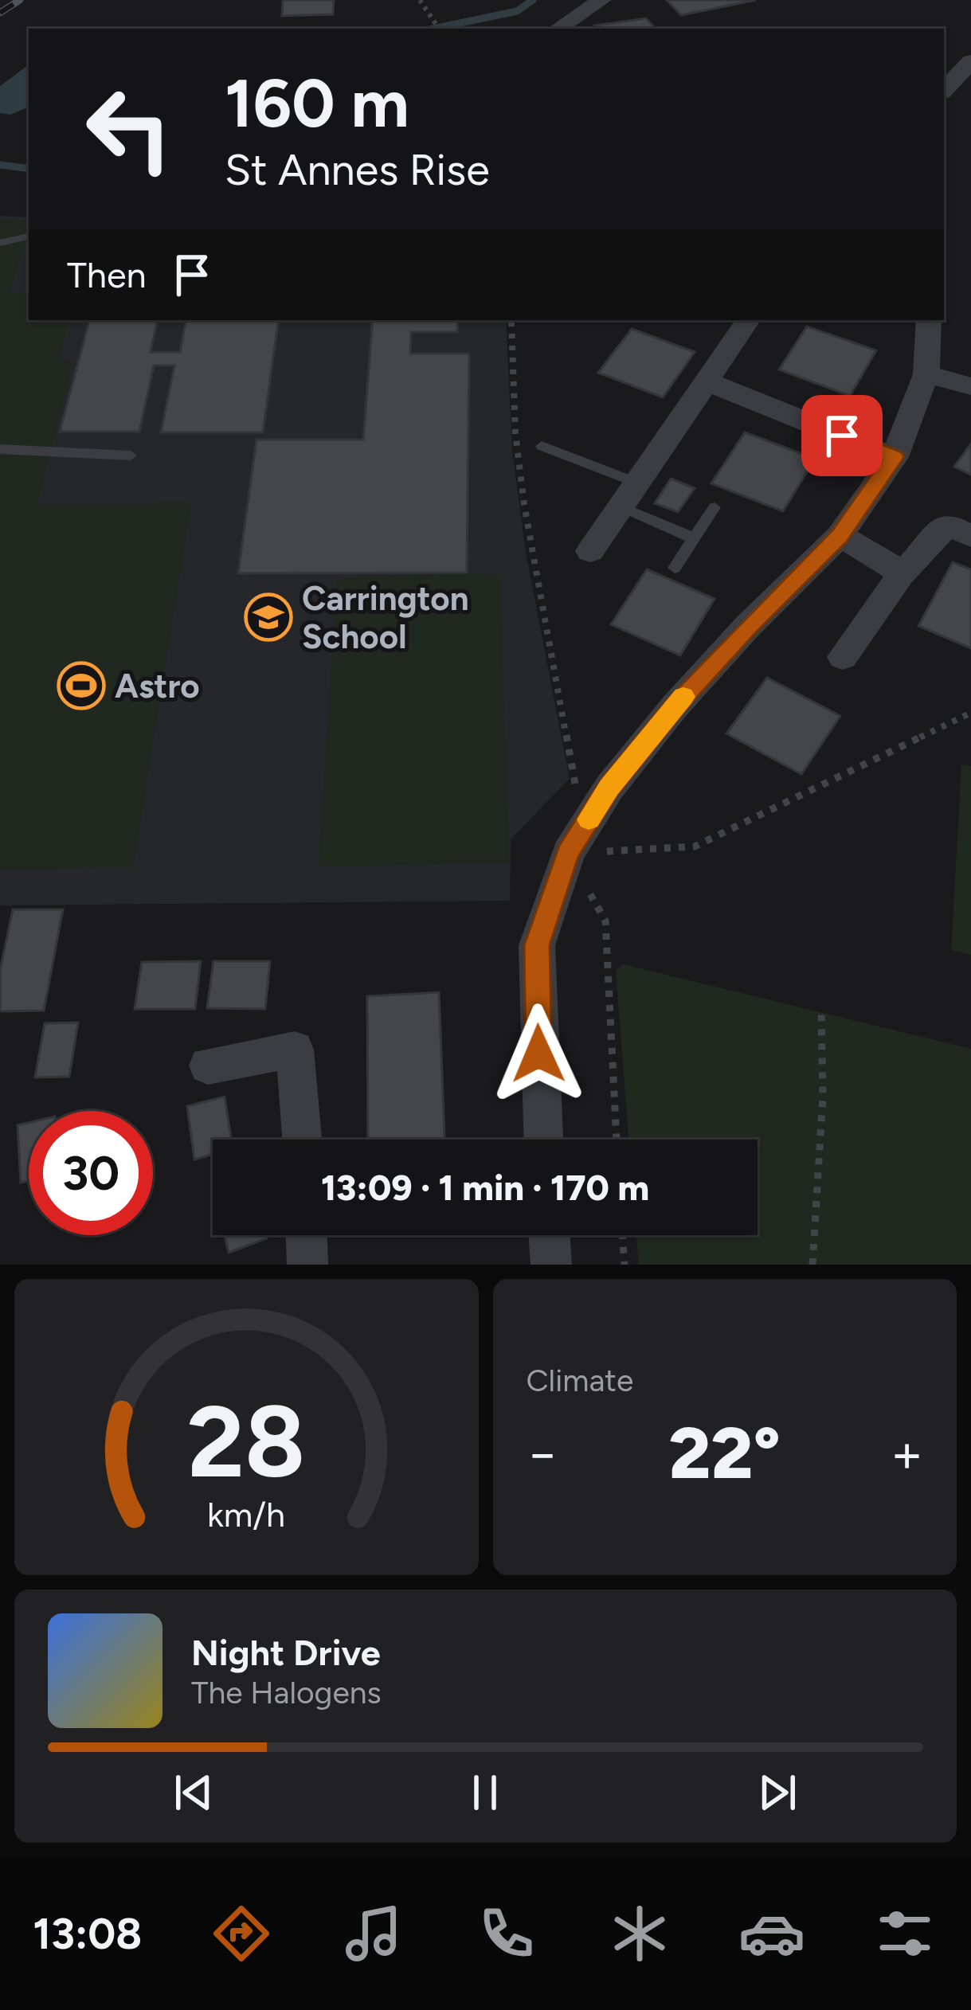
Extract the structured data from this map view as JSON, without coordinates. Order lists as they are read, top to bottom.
{
  "places": {
    "school or university": ["Carrington School"],
    "sports": ["Astro"]
  },
  "page": {
    "turn": ["160 m", "St Annes Rise"],
    "then": "Then",
    "limit": "30",
    "trip": "13:09 · 1 min · 170 m",
    "tile": "Climate",
    "heat": ["−", "22°", "+"],
    "song": ["Night Drive", "The Halogens"],
    "tabs": "13:08",
    "gauge": ["28", "km/h"]
  }
}
